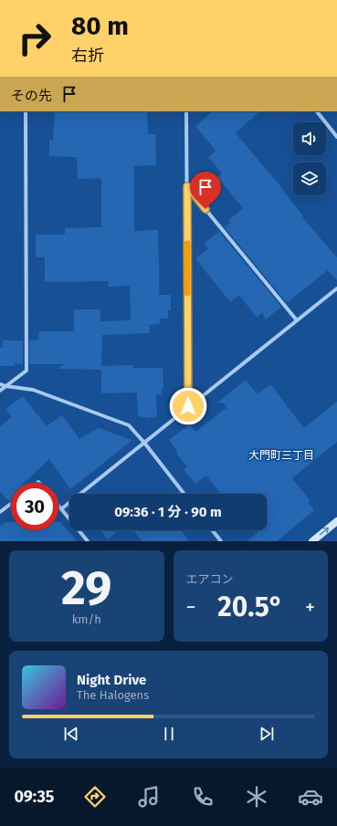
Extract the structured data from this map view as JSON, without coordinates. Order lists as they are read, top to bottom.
{
  "districts": ["大門町三丁目"],
  "page": {
    "turn": ["80 m", "右折"],
    "then": "その先",
    "limit": "30",
    "trip": "09:36 · 1 分 · 90 m",
    "tile": [
      ["29", "km/h"],
      "エアコン"
    ],
    "heat": ["−", "20.5°", "+"],
    "song": ["Night Drive", "The Halogens"],
    "tabs": "09:35"
  }
}
